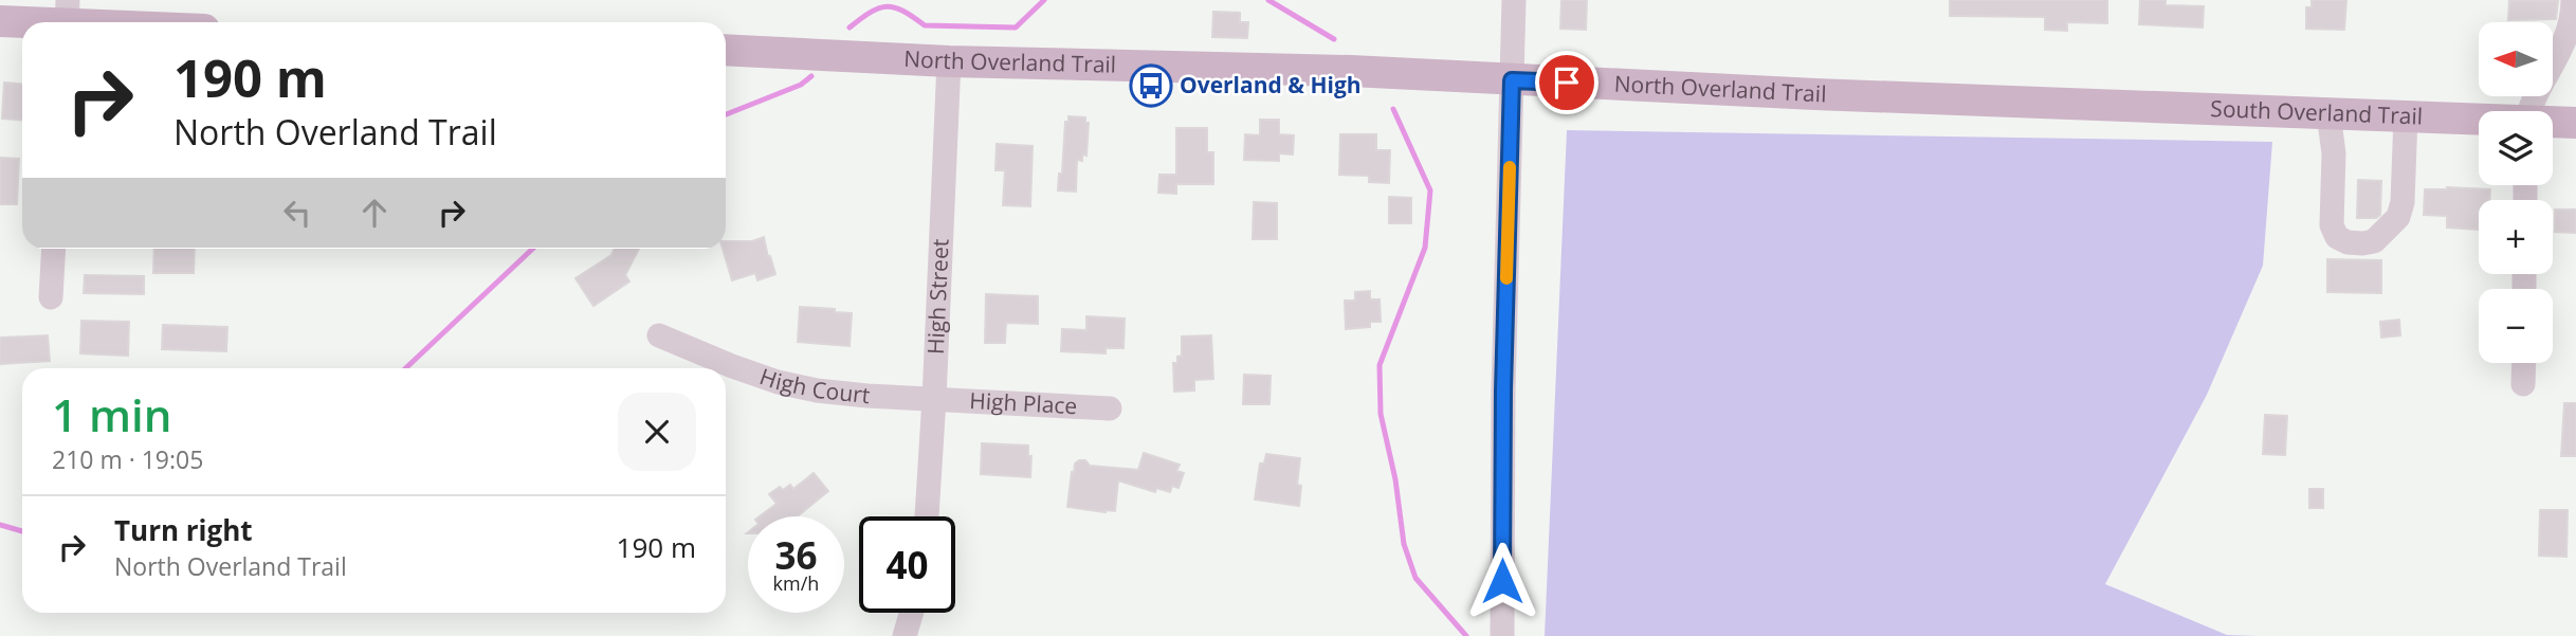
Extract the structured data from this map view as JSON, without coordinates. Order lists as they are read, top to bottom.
{
  "streets": {
    "main road": ["North Overland Trail", "South Overland Trail"],
    "street": ["High Street", "High Court", "High Place"]
  },
  "crossings": [
    ["North Overland Trail", "South Overland Trail"],
    ["North Overland Trail", "High Street"],
    ["High Street", "High Court"],
    ["High Street", "High Place"],
    ["High Court", "High Place"]
  ],
  "places": {
    "bus stop": ["Overland & High"]
  },
  "north": "left",
  "page": {
    "map_buttons": ["+", "−"],
    "turn": ["190 m", "North Overland Trail"],
    "heading": ["1 min", "210 m · 19:05"],
    "list": [
      {
        "name": "Turn right",
        "note": "North Overland Trail",
        "value": "190 m"
      }
    ],
    "speed": "36 km/h",
    "limit": "40"
  }
}
